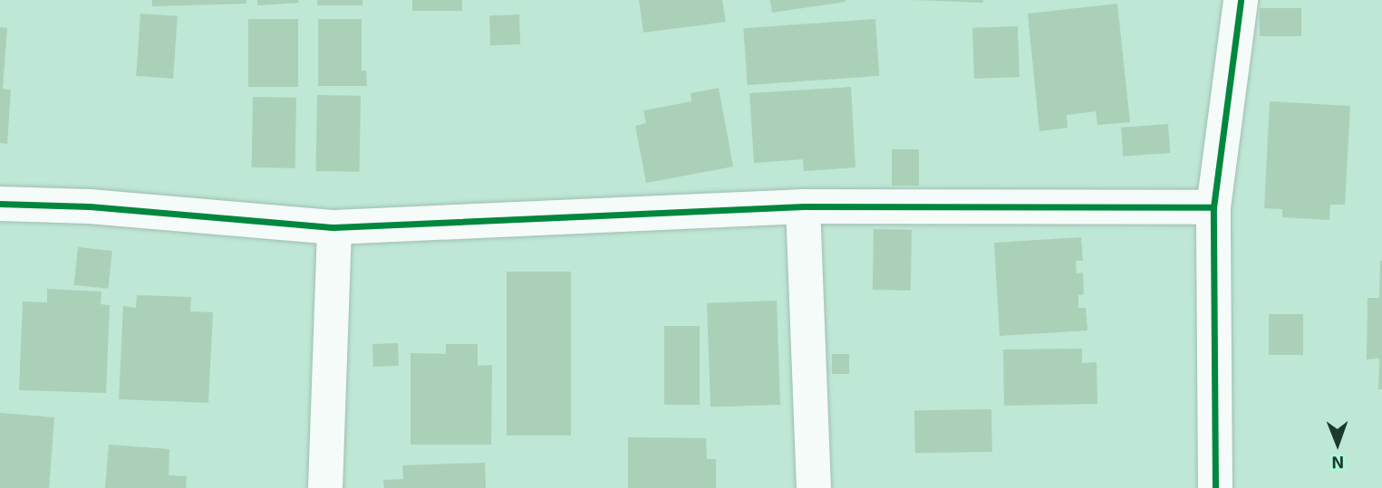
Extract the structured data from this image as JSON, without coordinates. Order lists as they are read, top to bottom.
{
  "north": "bottom"
}
